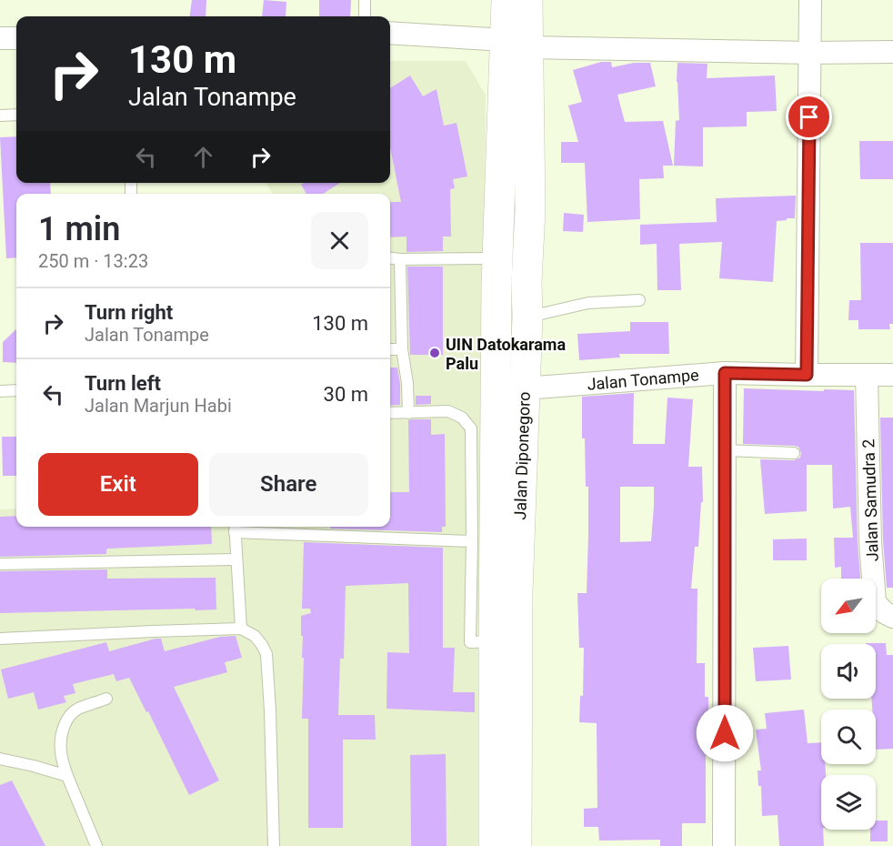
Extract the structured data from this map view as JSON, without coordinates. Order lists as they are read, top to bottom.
{
  "streets": {
    "highway": ["Jalan Diponegoro"],
    "street": ["Jalan Tonampe", "Jalan Samudra 2"]
  },
  "crossings": [
    ["Jalan Tonampe", "Jalan Diponegoro"],
    ["Jalan Tonampe", "Jalan Samudra 2"]
  ],
  "places": ["UIN Datokarama Palu"],
  "north": "bottom left",
  "page": {
    "turn": ["130 m", "Jalan Tonampe"],
    "heading": ["1 min", "250 m · 13:23"],
    "list": [
      {
        "name": "Turn right",
        "note": "Jalan Tonampe",
        "value": "130 m"
      },
      {
        "name": "Turn left",
        "note": "Jalan Marjun Habi",
        "value": "30 m"
      }
    ],
    "buttons": ["Exit", "Share"]
  }
}
